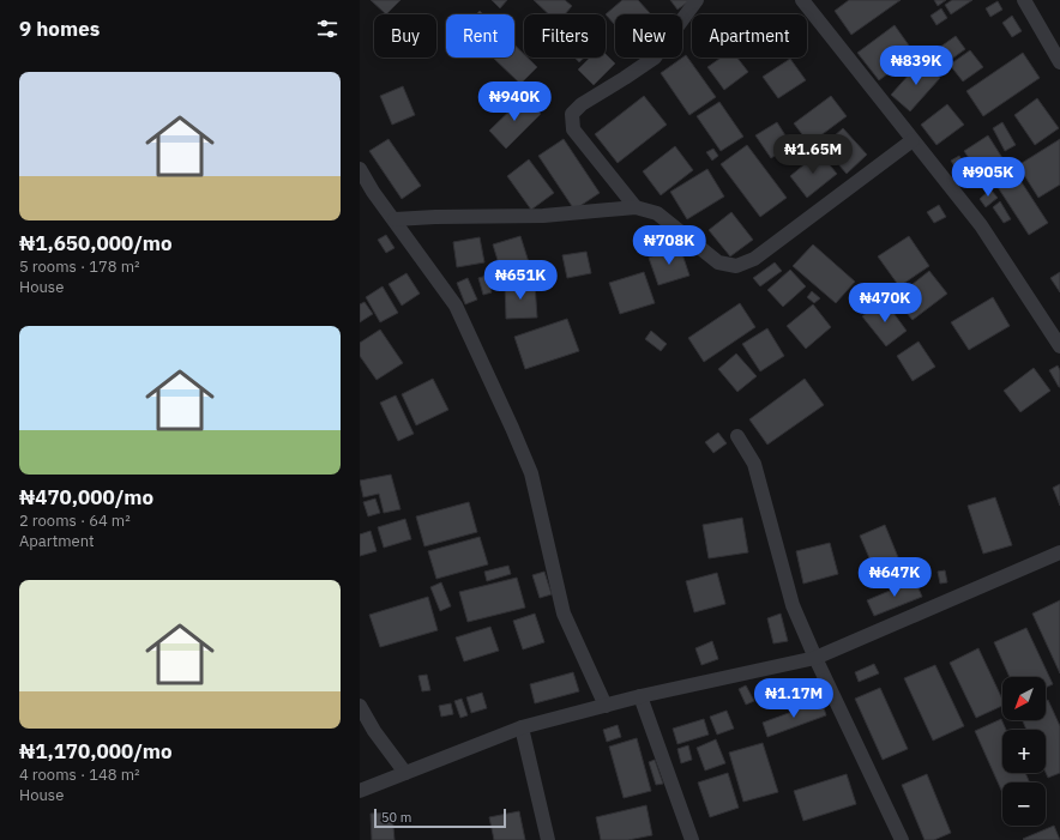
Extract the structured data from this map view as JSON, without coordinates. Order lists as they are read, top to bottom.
{
  "scale_bar": "50 m",
  "north": "bottom left",
  "page": {
    "heading": "9 homes",
    "chip": [
      "Buy",
      "Rent",
      "Filters",
      "New",
      "Apartment"
    ],
    "price": [
      "₦839K",
      "₦940K",
      "₦1.65M",
      "₦905K",
      "₦708K",
      "₦651K",
      "₦470K",
      "₦647K",
      "₦1.17M"
    ],
    "list": [
      {
        "name": "₦1,650,000/mo",
        "note": "5 rooms · 178 m² · House"
      },
      {
        "name": "₦470,000/mo",
        "note": "2 rooms · 64 m² · Apartment"
      },
      {
        "name": "₦1,170,000/mo",
        "note": "4 rooms · 148 m² · House"
      }
    ],
    "map_buttons": ["+", "−"],
    "scale": "50 m"
  }
}
